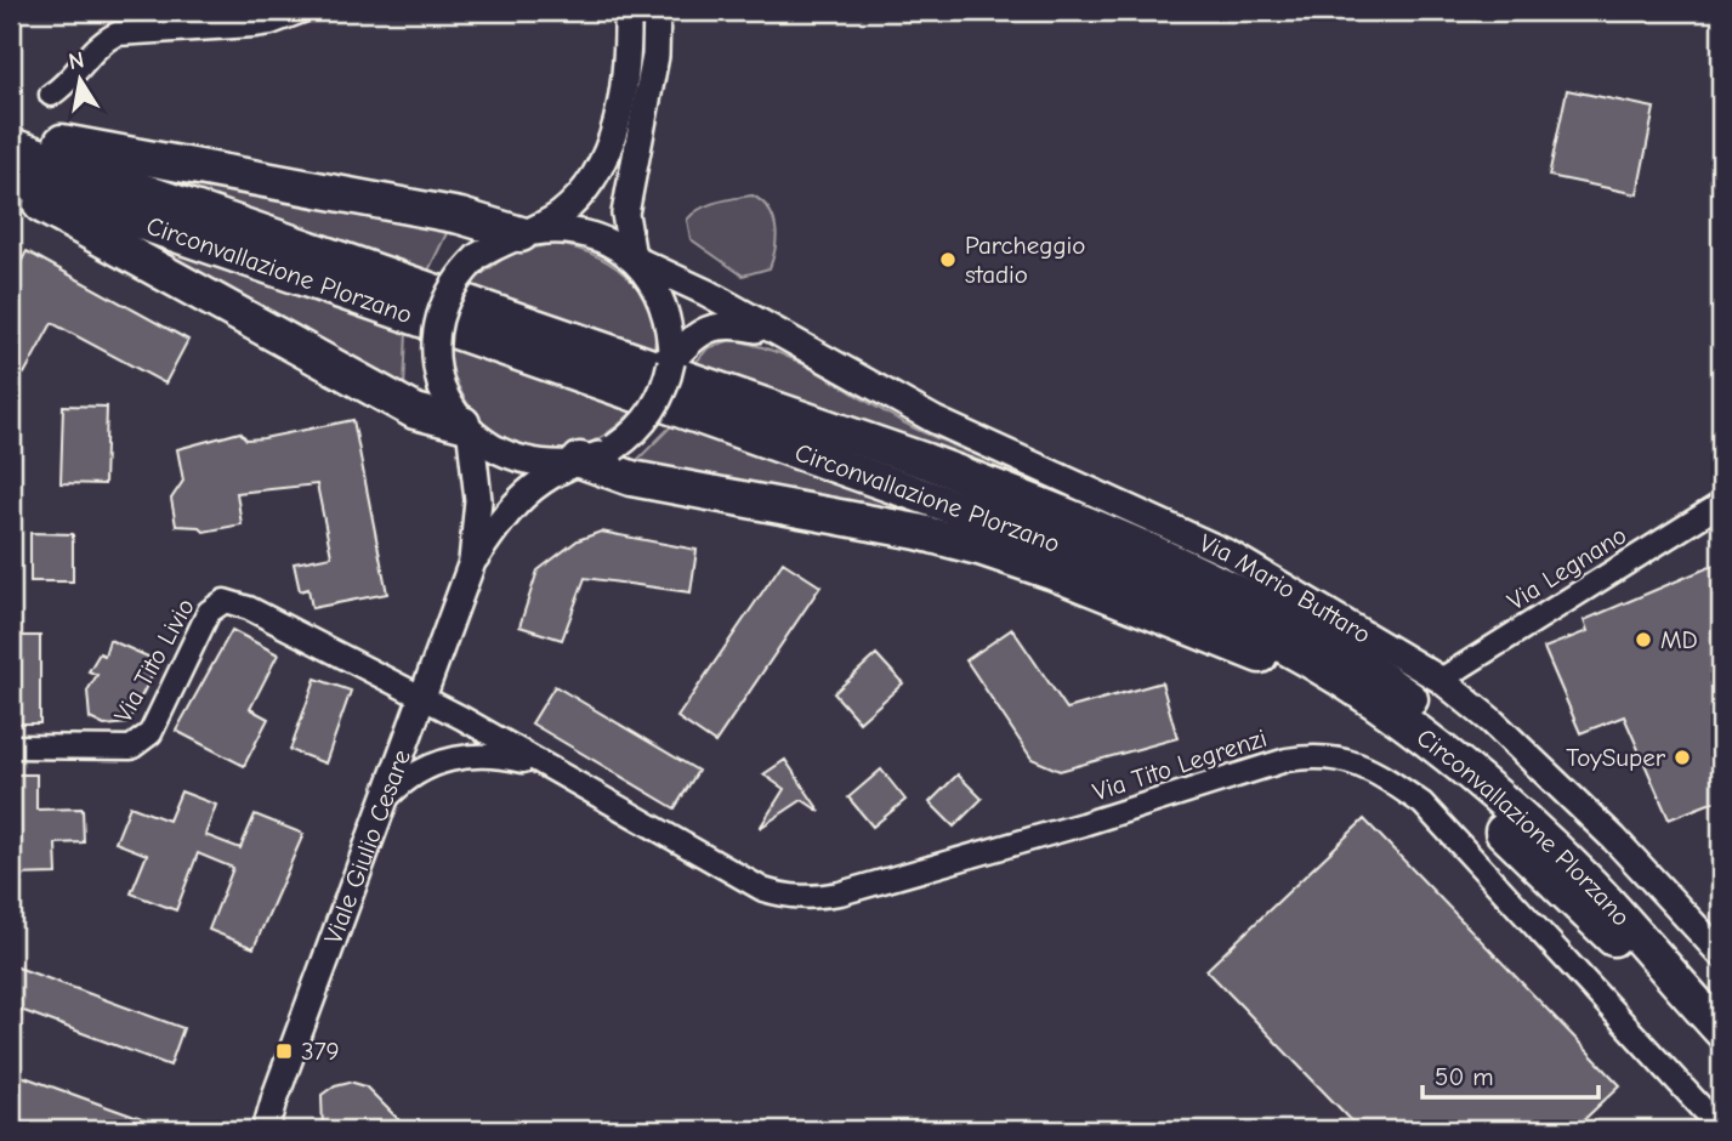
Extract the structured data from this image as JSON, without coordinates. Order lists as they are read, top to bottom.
{
  "streets": {
    "highway": ["Circonvallazione Plorzano"],
    "street": [
      "Via Legnano",
      "Via Mario Buttaro",
      "Via Tito Livio",
      "Via Tito Legrenzi",
      "Viale Giulio Cesare"
    ]
  },
  "crossings": [
    ["Circonvallazione Plorzano", "Via Mario Buttaro"],
    ["Circonvallazione Plorzano", "Viale Giulio Cesare"],
    ["Via Legnano", "Via Mario Buttaro"],
    ["Via Mario Buttaro", "Viale Giulio Cesare"],
    ["Via Tito Livio", "Via Tito Legrenzi"],
    ["Via Tito Livio", "Viale Giulio Cesare"],
    ["Via Tito Legrenzi", "Viale Giulio Cesare"]
  ],
  "places": {
    "other": ["Parcheggio stadio", "MD", "ToySuper"],
    "transit": ["379"]
  },
  "scale_bar": "50 m",
  "north": "top"
}
